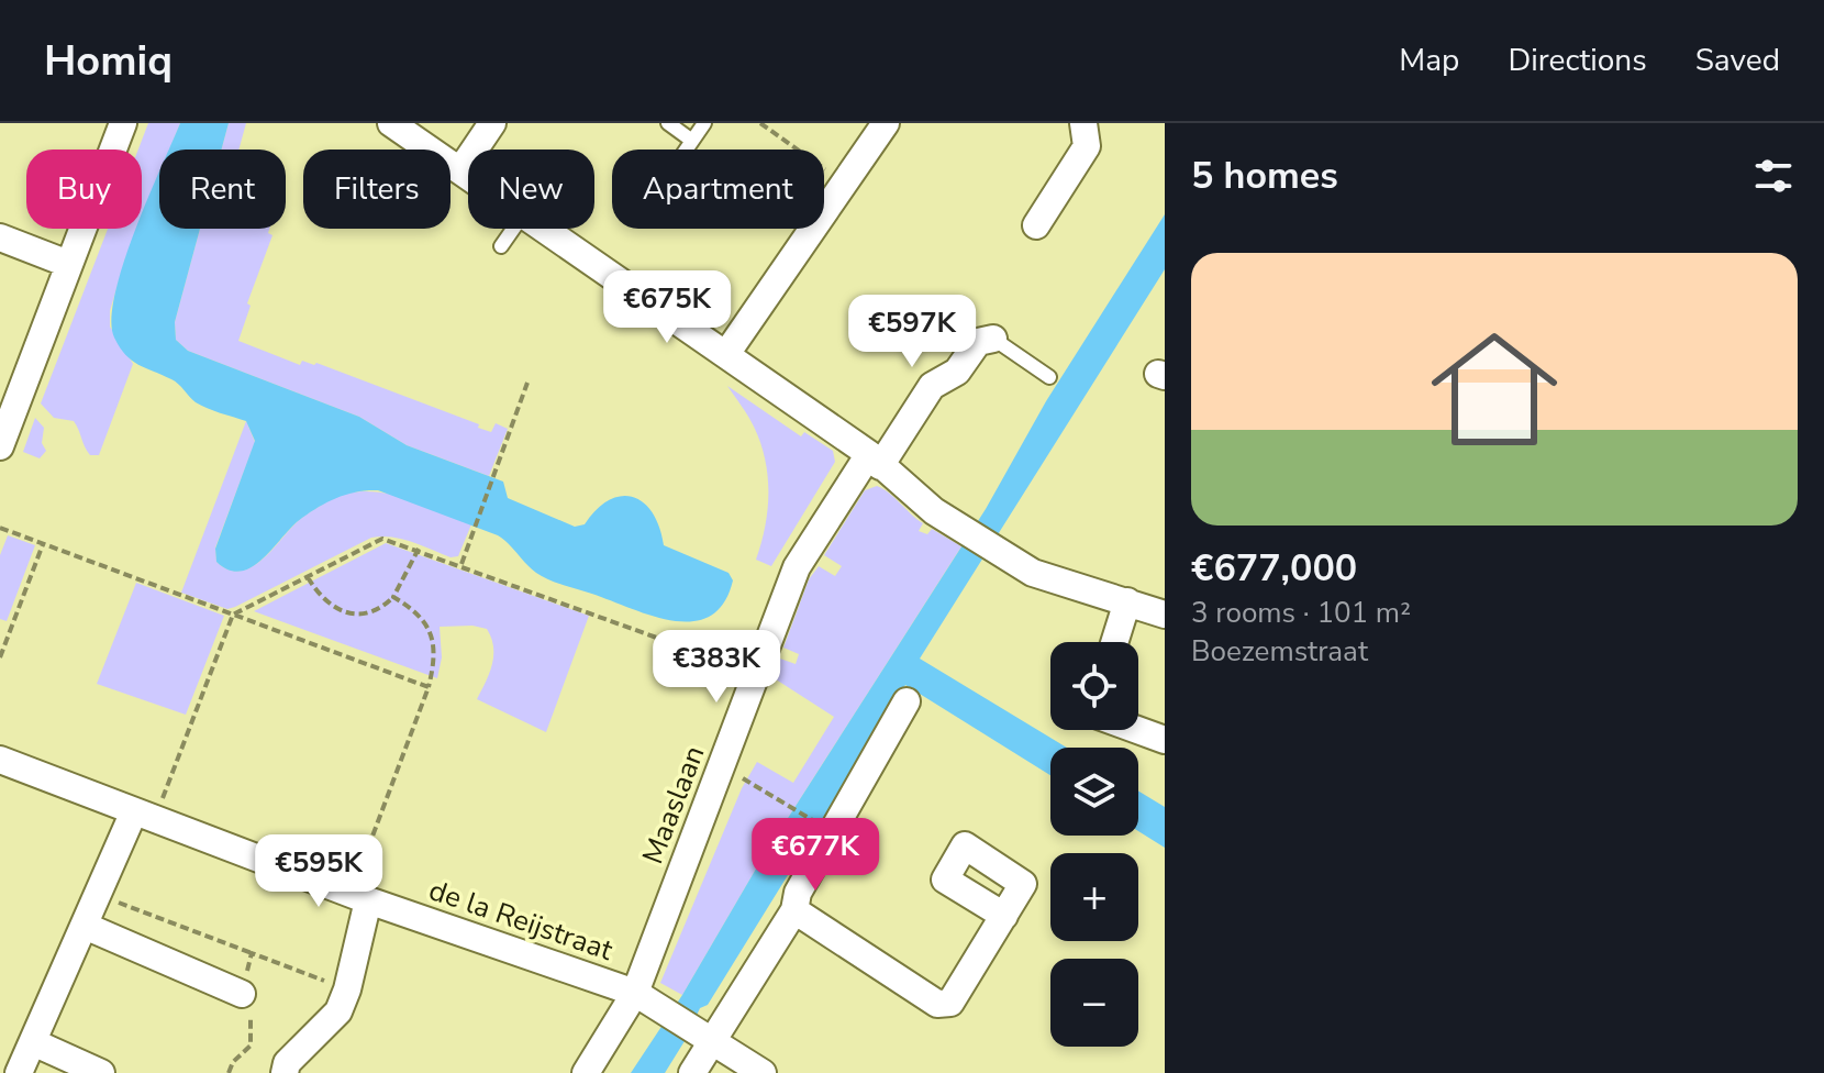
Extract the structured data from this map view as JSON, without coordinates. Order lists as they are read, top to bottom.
{
  "streets": {
    "street": ["Maaslaan", "de la Reijstraat"]
  },
  "crossings": [
    ["Maaslaan", "de la Reijstraat"]
  ],
  "page": {
    "header": "Homiq",
    "nav": ["Map", "Directions", "Saved"],
    "heading": "5 homes",
    "chip": [
      "Buy",
      "Rent",
      "Filters",
      "New",
      "Apartment"
    ],
    "list": [
      {
        "name": "€677,000",
        "note": "3 rooms · 101 m² · Boezemstraat"
      }
    ],
    "price": [
      "€675K",
      "€597K",
      "€383K",
      "€677K",
      "€595K"
    ],
    "map_buttons": ["+", "−"]
  }
}
